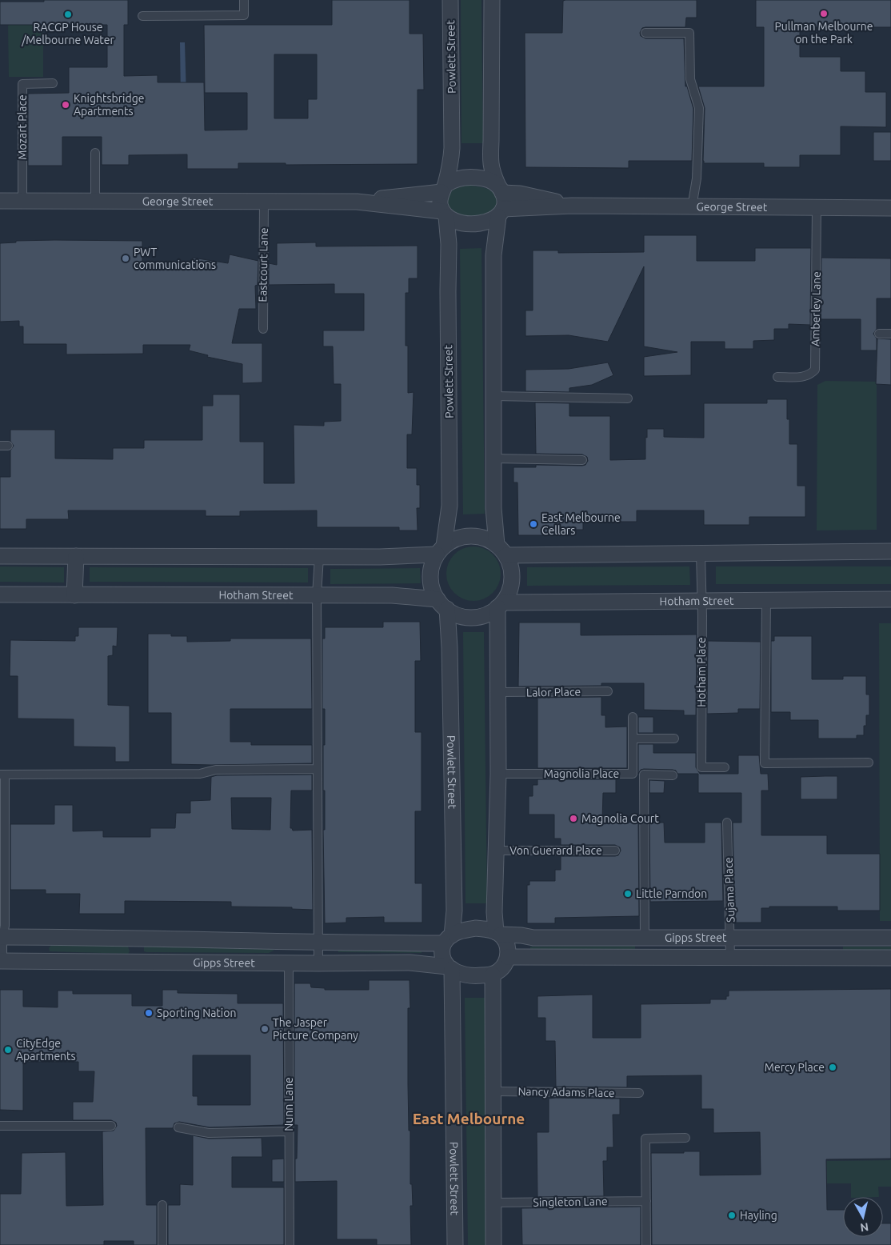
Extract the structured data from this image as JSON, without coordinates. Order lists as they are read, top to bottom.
{
  "streets": {
    "street": [
      "Powlett Street",
      "George Street",
      "Hotham Street",
      "Gipps Street"
    ],
    "lane": [
      "Mozart Place",
      "Eastcourt Lane",
      "Amberley Lane",
      "Hotham Place",
      "Lalor Place",
      "Magnolia Place",
      "Von Guerard Place",
      "Sujama Place",
      "Nancy Adams Place",
      "Nunn Lane",
      "Singleton Lane"
    ]
  },
  "crossings": [
    ["Powlett Street", "George Street"],
    ["Powlett Street", "Hotham Street"],
    ["Powlett Street", "Gipps Street"],
    ["Mozart Place", "George Street"],
    ["George Street", "Eastcourt Lane"],
    ["George Street", "Amberley Lane"],
    ["Hotham Street", "Hotham Place"],
    ["Sujama Place", "Gipps Street"],
    ["Gipps Street", "Nunn Lane"]
  ],
  "districts": ["East Melbourne"],
  "places": [
    "Pullman Melbourne on the Park",
    "RACGP House /Melbourne Water",
    "Knightsbridge Apartments",
    "PWT communications",
    "East Melbourne Cellars",
    "Magnolia Court",
    "Little Parndon",
    "Sporting Nation",
    "The Jasper Picture Company",
    "CityEdge Apartments",
    "Mercy Place",
    "Hayling"
  ],
  "north": "bottom"
}
